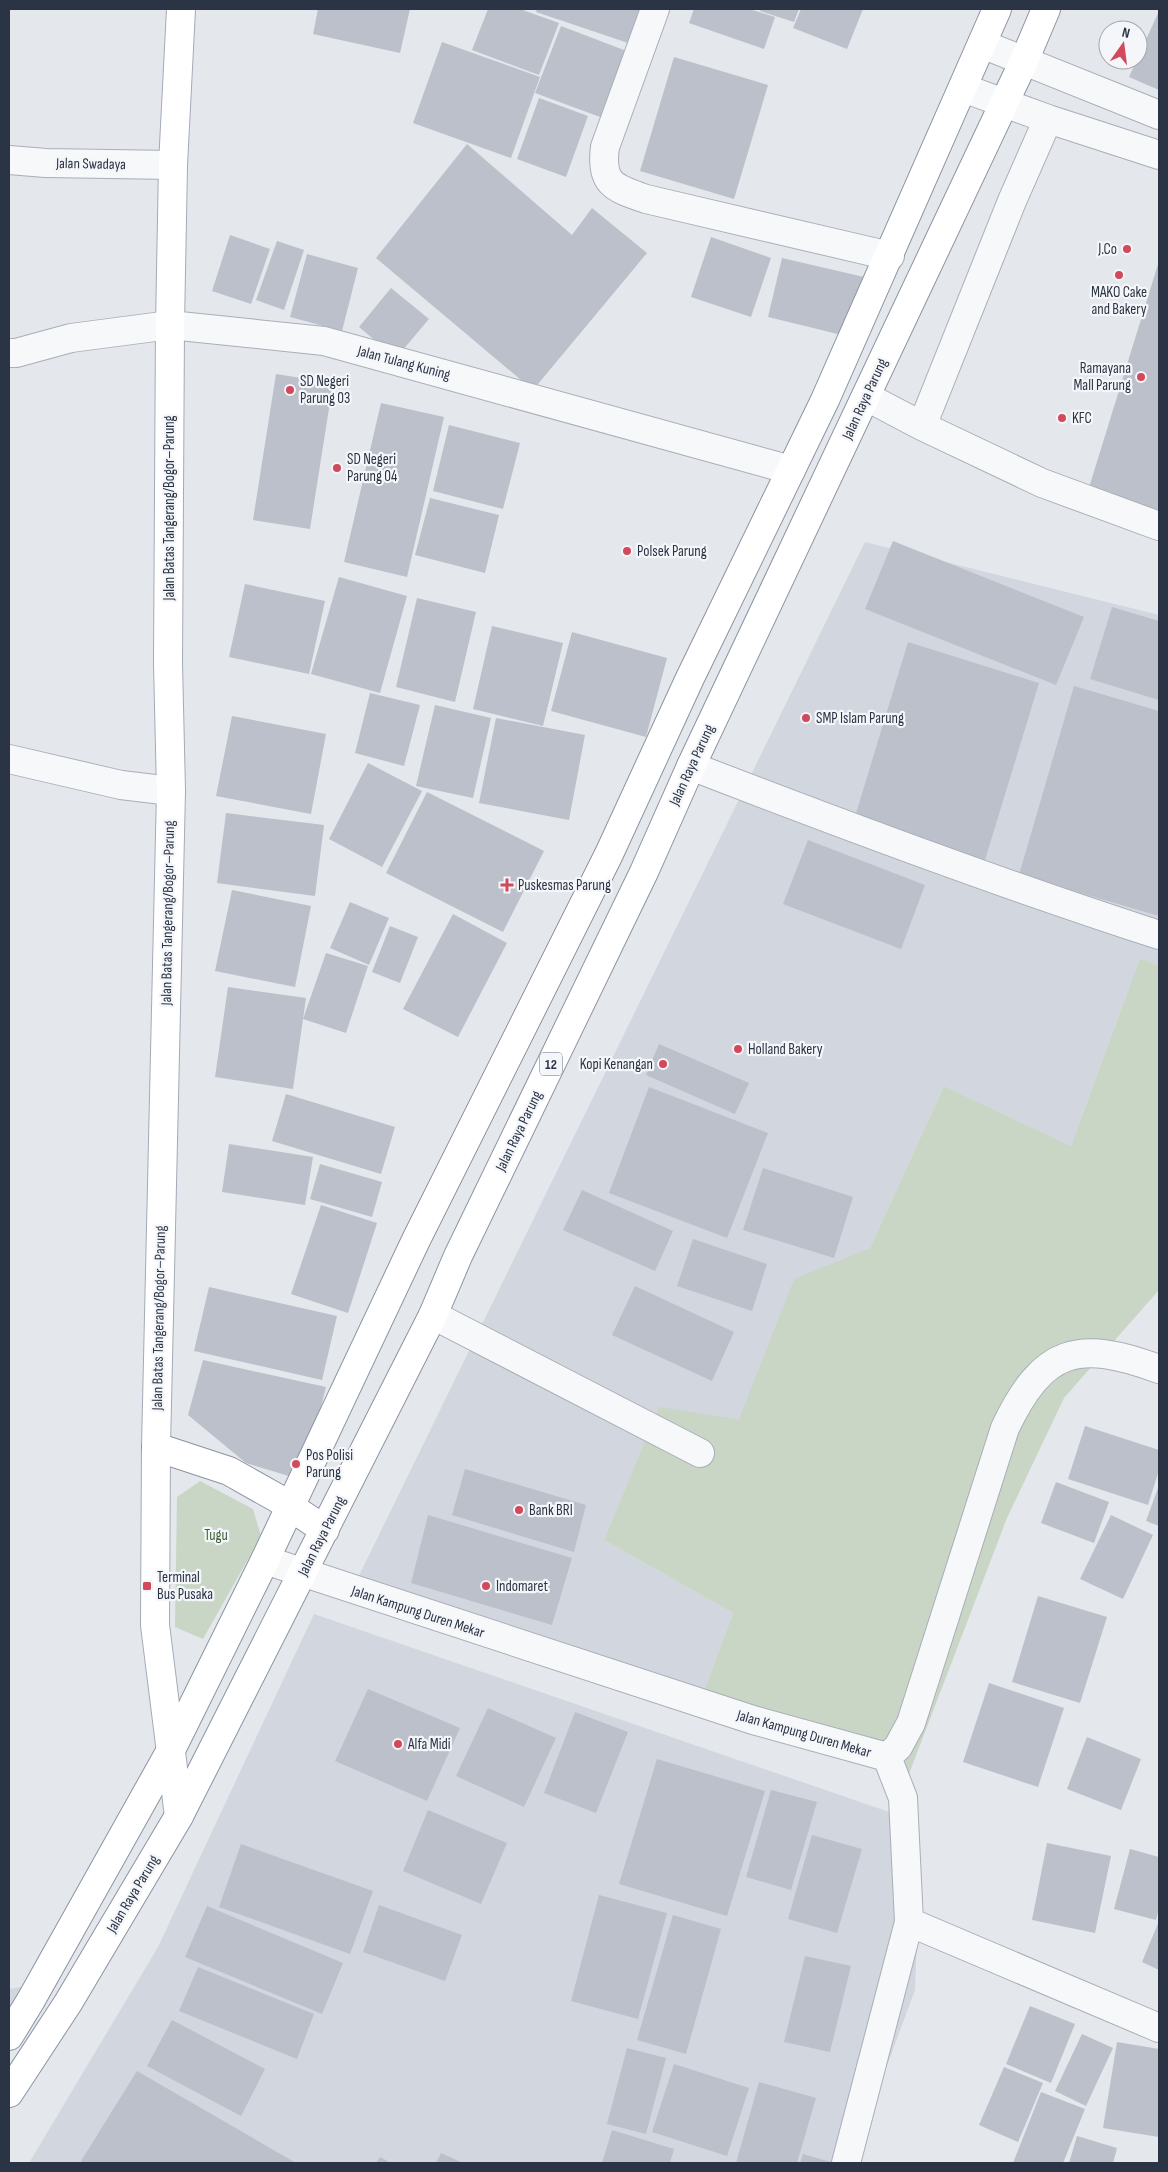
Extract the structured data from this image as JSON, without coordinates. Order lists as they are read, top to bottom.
{
  "streets": {
    "main road": ["Jalan Raya Parung", "Jalan Batas Tangerang/Bogor–Parung", "12"],
    "street": ["Jalan Swadaya", "Jalan Tulang Kuning", "Jalan Kampung Duren Mekar"]
  },
  "crossings": [
    ["Jalan Swadaya", "Jalan Batas Tangerang/Bogor–Parung"],
    ["Jalan Tulang Kuning", "Jalan Batas Tangerang/Bogor–Parung"],
    ["Jalan Raya Parung", "Jalan Batas Tangerang/Bogor–Parung"],
    ["Jalan Raya Parung", "Jalan Kampung Duren Mekar"]
  ],
  "parks": ["Tugu"],
  "places": {
    "other": [
      "J.Co",
      "MAKO Cake and Bakery",
      "Ramayana Mall Parung",
      "SD Negeri Parung 03",
      "KFC",
      "SD Negeri Parung 04",
      "Polsek Parung",
      "SMP Islam Parung",
      "Holland Bakery",
      "Kopi Kenangan",
      "Pos Polisi Parung",
      "Bank BRI",
      "Indomaret",
      "Alfa Midi"
    ],
    "health": ["Puskesmas Parung"],
    "transit": ["Terminal Bus Pusaka"]
  },
  "north": "top"
}
